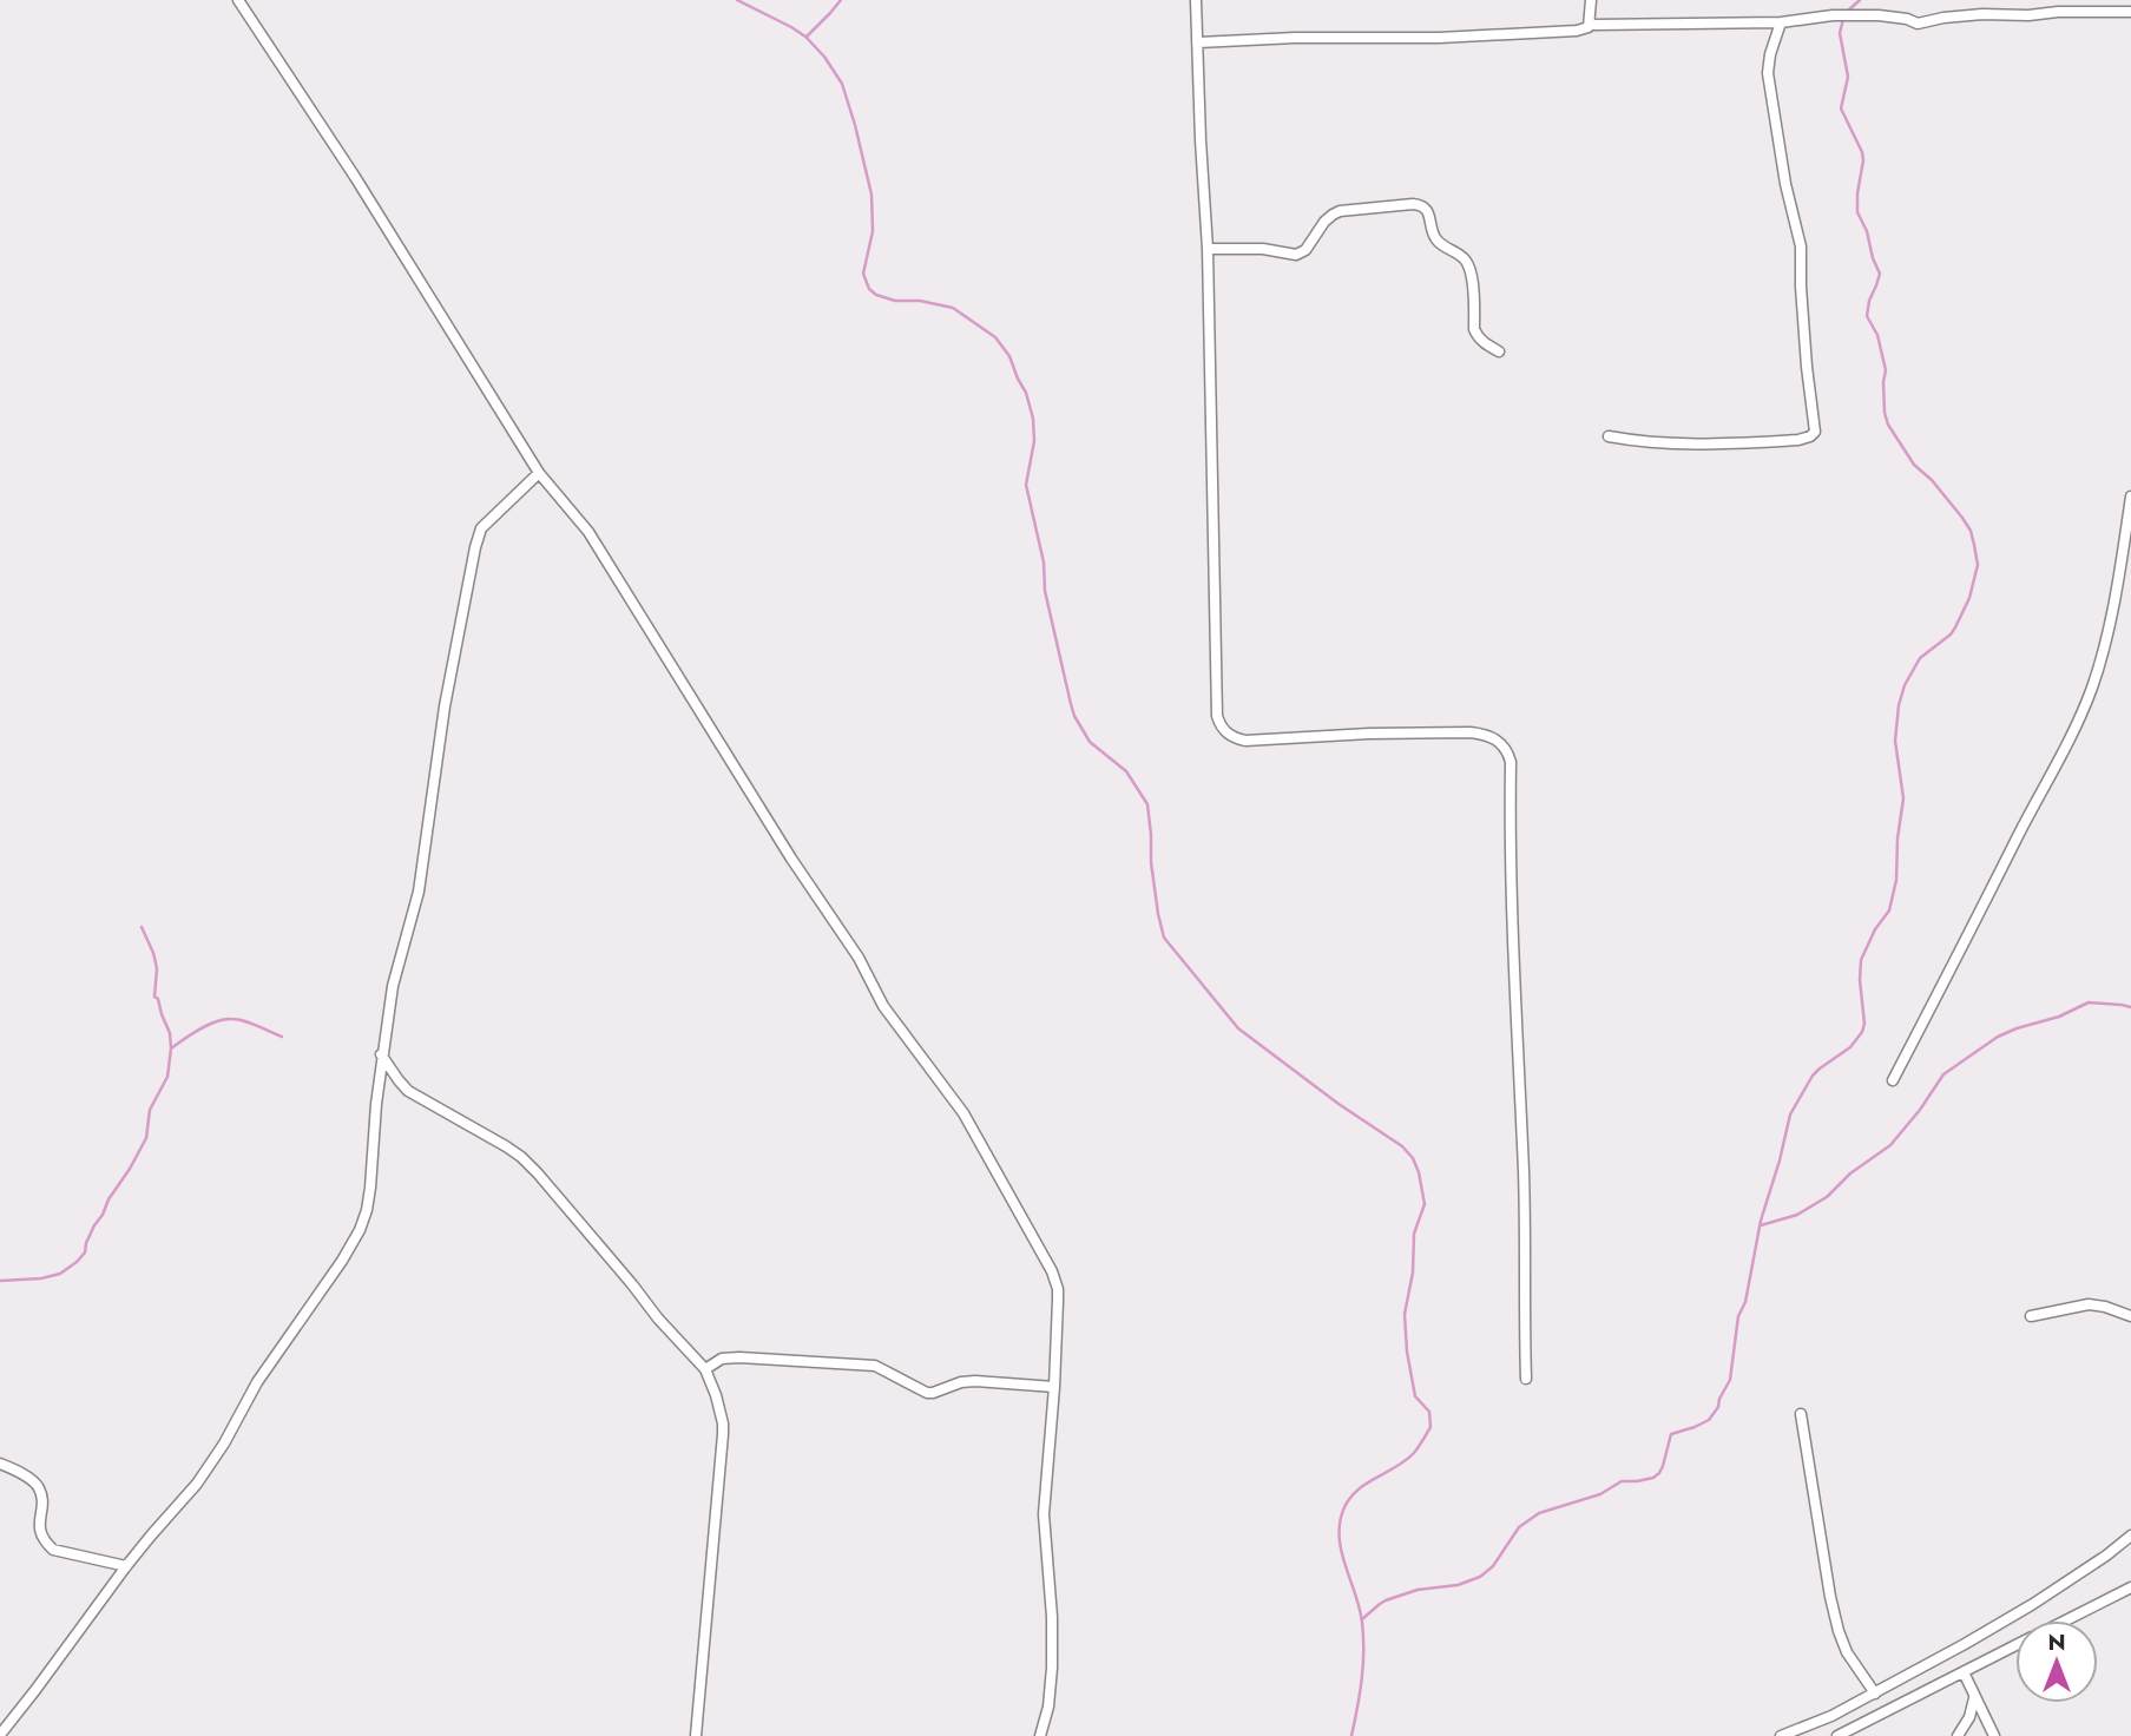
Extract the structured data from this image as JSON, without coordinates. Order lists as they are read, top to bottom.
{
  "north": "top"
}
